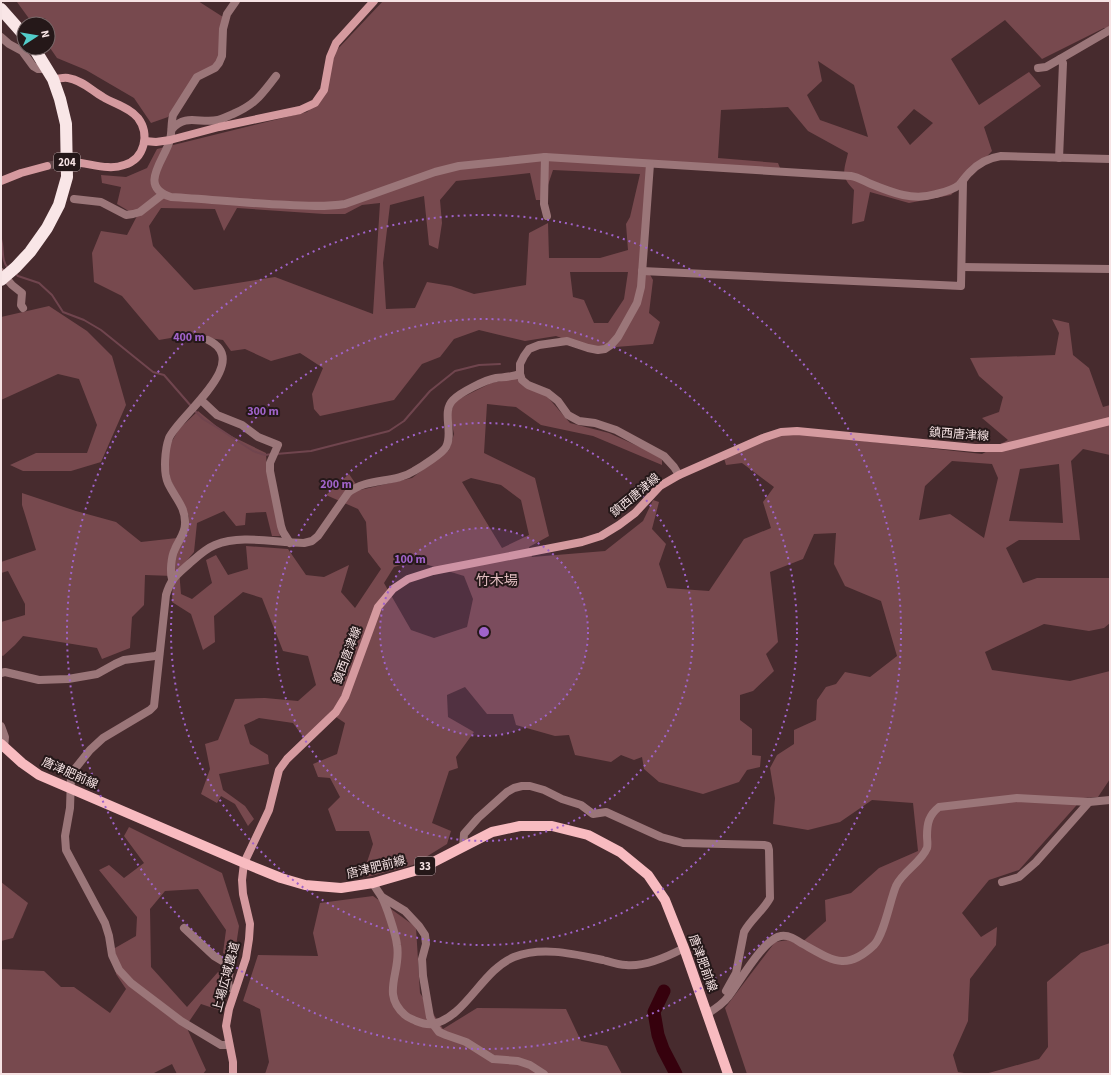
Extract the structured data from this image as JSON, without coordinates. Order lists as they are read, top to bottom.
{
  "streets": {
    "highway": ["204"],
    "main road": [
      "鎮西唐津線",
      "唐津肥前線",
      "33",
      "上場広域農道"
    ]
  },
  "crossings": [
    ["鎮西唐津線", "唐津肥前線"],
    ["鎮西唐津線", "上場広域農道"],
    ["唐津肥前線", "上場広域農道"]
  ],
  "districts": ["竹木場"],
  "north": "right",
  "rings": [
    "400 m",
    "300 m",
    "200 m",
    "100 m"
  ]
}
